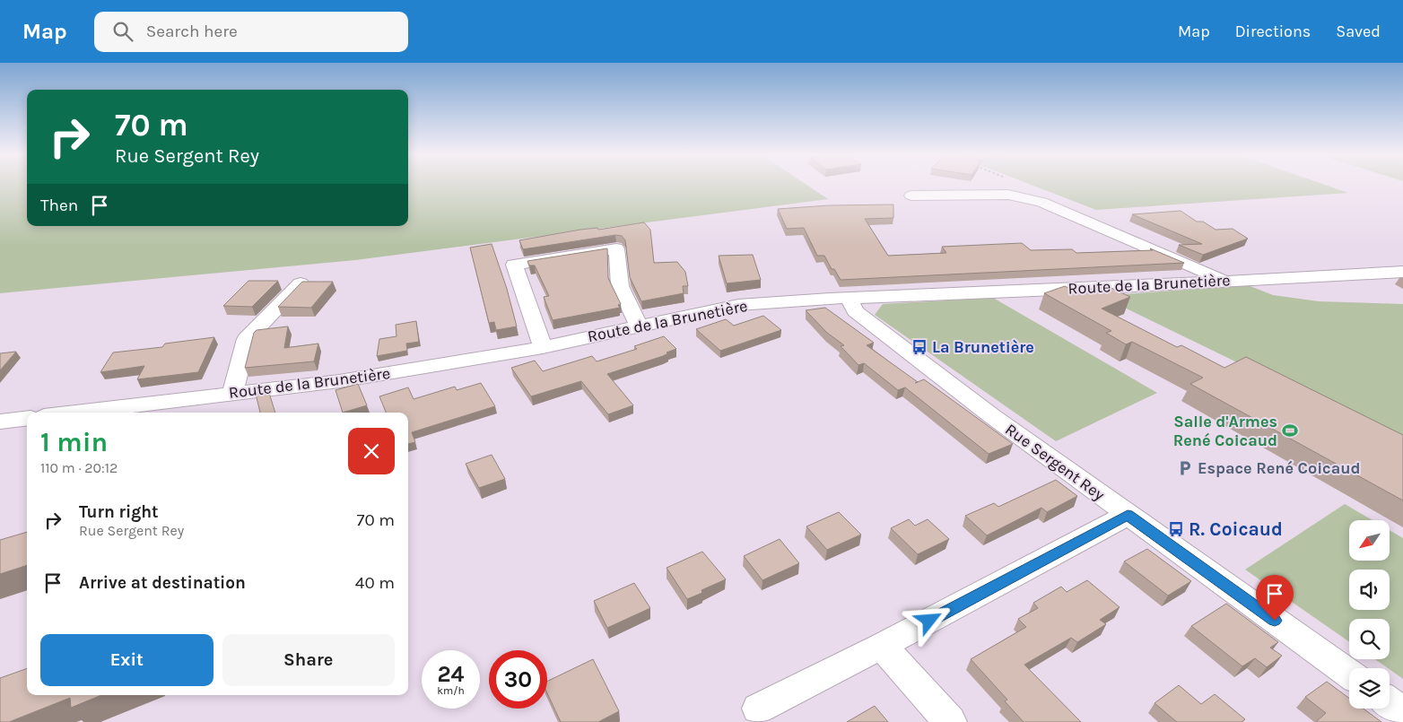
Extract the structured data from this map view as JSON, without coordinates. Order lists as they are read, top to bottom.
{
  "streets": {
    "street": ["Route de la Brunetière", "Rue Sergent Rey"]
  },
  "crossings": [
    ["Route de la Brunetière", "Rue Sergent Rey"]
  ],
  "places": {
    "bus stop": ["La Brunetière", "R. Coicaud"],
    "sports": ["Salle d'Armes René Coicaud"],
    "parking": ["Espace René Coicaud"]
  },
  "north": "bottom left",
  "page": {
    "header": "Map",
    "search": "Search here",
    "nav": ["Map", "Directions", "Saved"],
    "turn": ["70 m", "Rue Sergent Rey"],
    "then": "Then",
    "heading": ["1 min", "110 m · 20:12"],
    "list": [
      {
        "name": "Turn right",
        "note": "Rue Sergent Rey",
        "value": "70 m"
      },
      {
        "name": "Arrive at destination",
        "value": "40 m"
      }
    ],
    "buttons": ["Exit", "Share"],
    "speed": "24 km/h",
    "limit": "30"
  }
}
